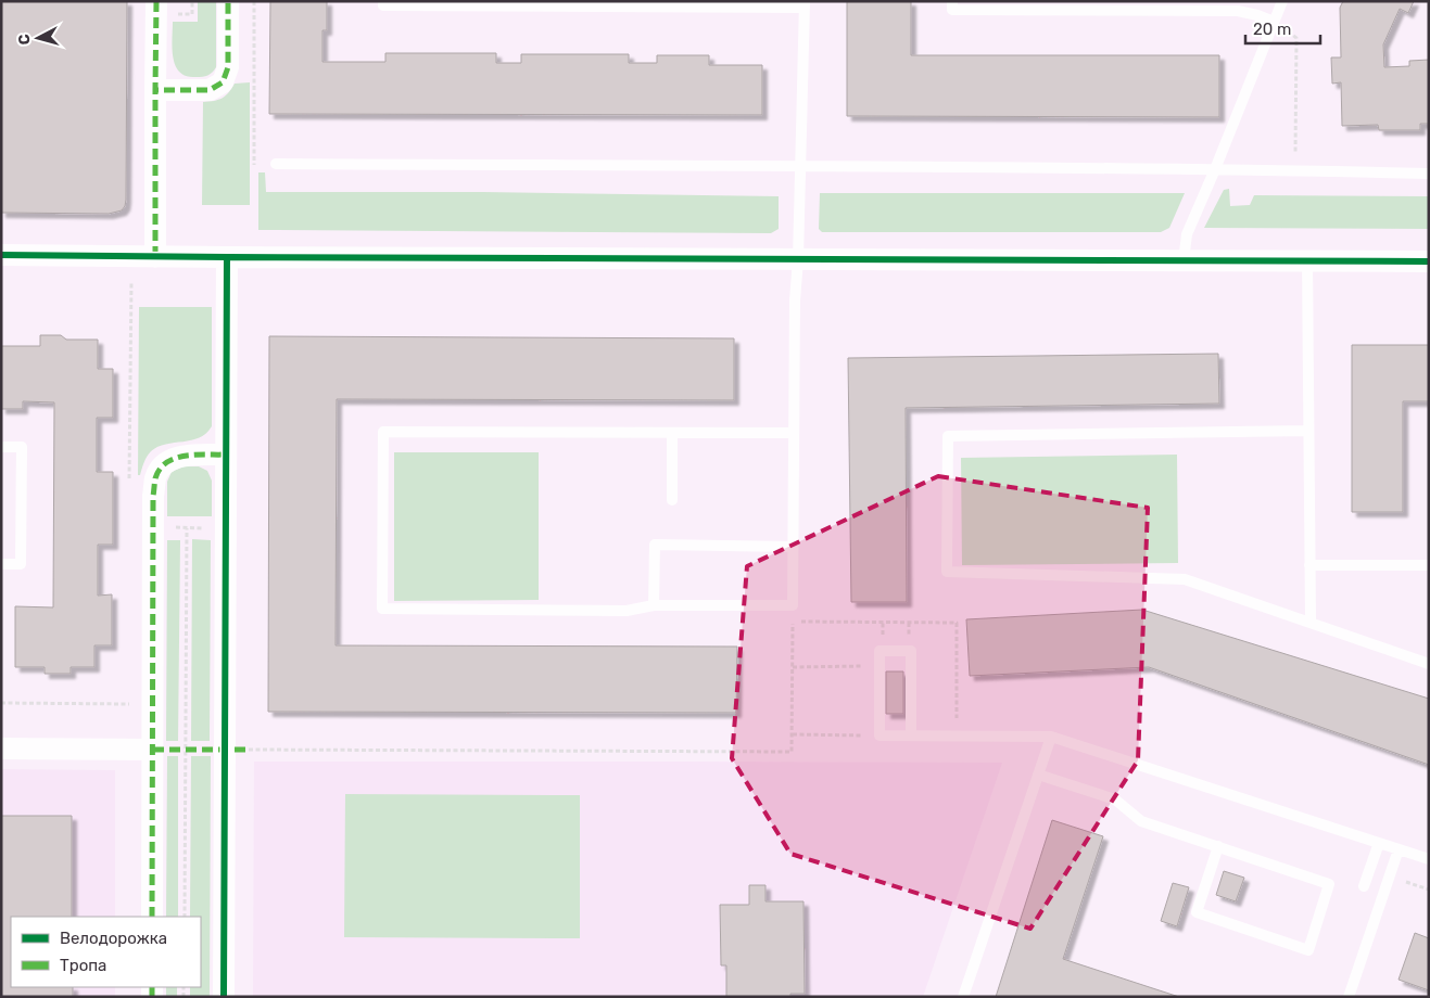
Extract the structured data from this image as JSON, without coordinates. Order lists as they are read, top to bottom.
{
  "legend": ["Велодорожка", "Тропа"],
  "scale_bar": "20 m",
  "north": "left"
}
